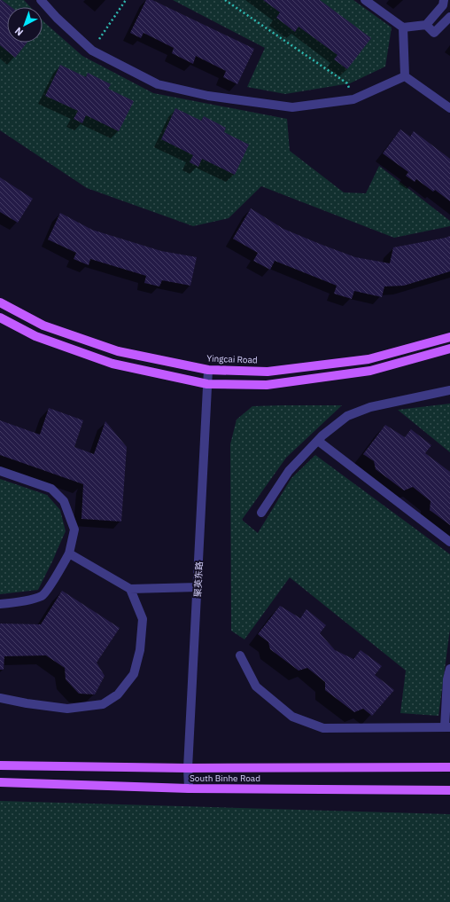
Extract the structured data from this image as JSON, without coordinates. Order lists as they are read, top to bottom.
{
  "streets": {
    "main road": ["Yingcai Road", "South Binhe Road"],
    "street": ["聚英东路"]
  },
  "crossings": [
    ["Yingcai Road", "聚英东路"],
    ["聚英东路", "South Binhe Road"]
  ],
  "north": "bottom left"
}
